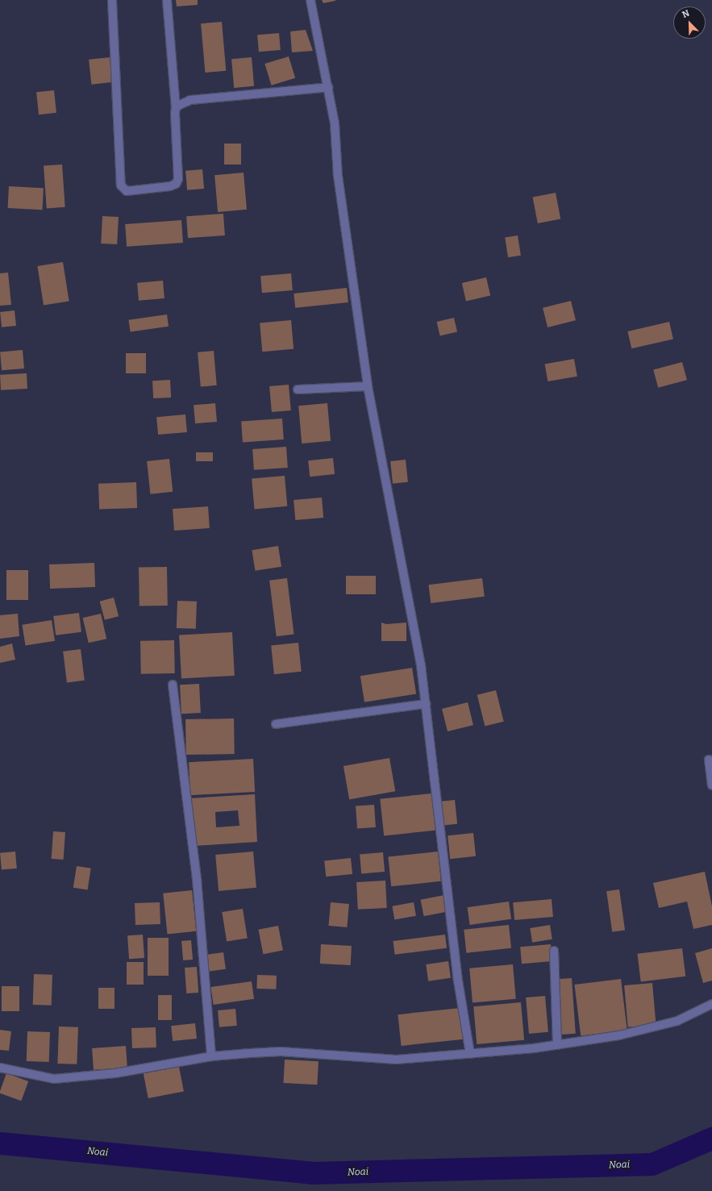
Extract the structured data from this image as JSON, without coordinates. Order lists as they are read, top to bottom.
{
  "water": ["Noai"],
  "north": "top left"
}
